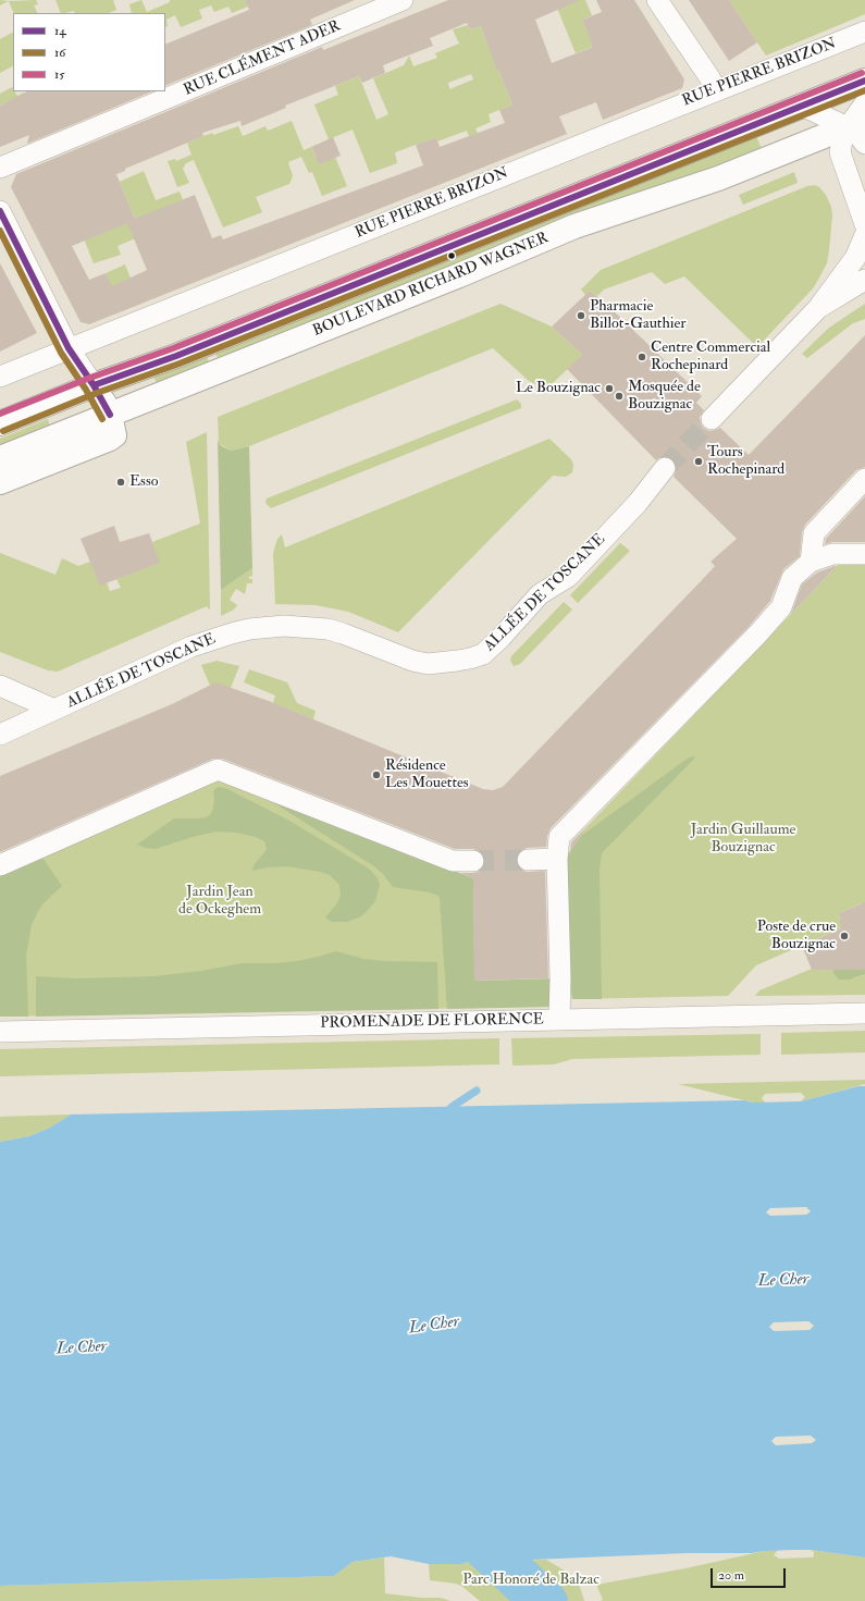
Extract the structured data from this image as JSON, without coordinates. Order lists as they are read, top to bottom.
{
  "streets": {
    "main road": ["BOULEVARD RICHARD WAGNER"],
    "street": [
      "RUE CLÉMENT ADER",
      "RUE PIERRE BRIZON",
      "ALLÉE DE TOSCANE",
      "PROMENADE DE FLORENCE"
    ]
  },
  "water": ["Le Cher"],
  "parks": ["Jardin Guillaume Bouzignac", "Jardin Jean de Ockeghem", "Parc Honoré de Balzac"],
  "places": [
    "Pharmacie Billot-Gauthier",
    "Centre Commercial Rochepinard",
    "Le Bouzignac",
    "Mosquée de Bouzignac",
    "Tours Rochepinard",
    "Esso",
    "Résidence Les Mouettes",
    "Poste de crue Bouzignac"
  ],
  "lines": ["transit line 15", "transit line 14", "transit line 16"],
  "legend": ["14", "16", "15"],
  "scale_bar": "20 m"
}
